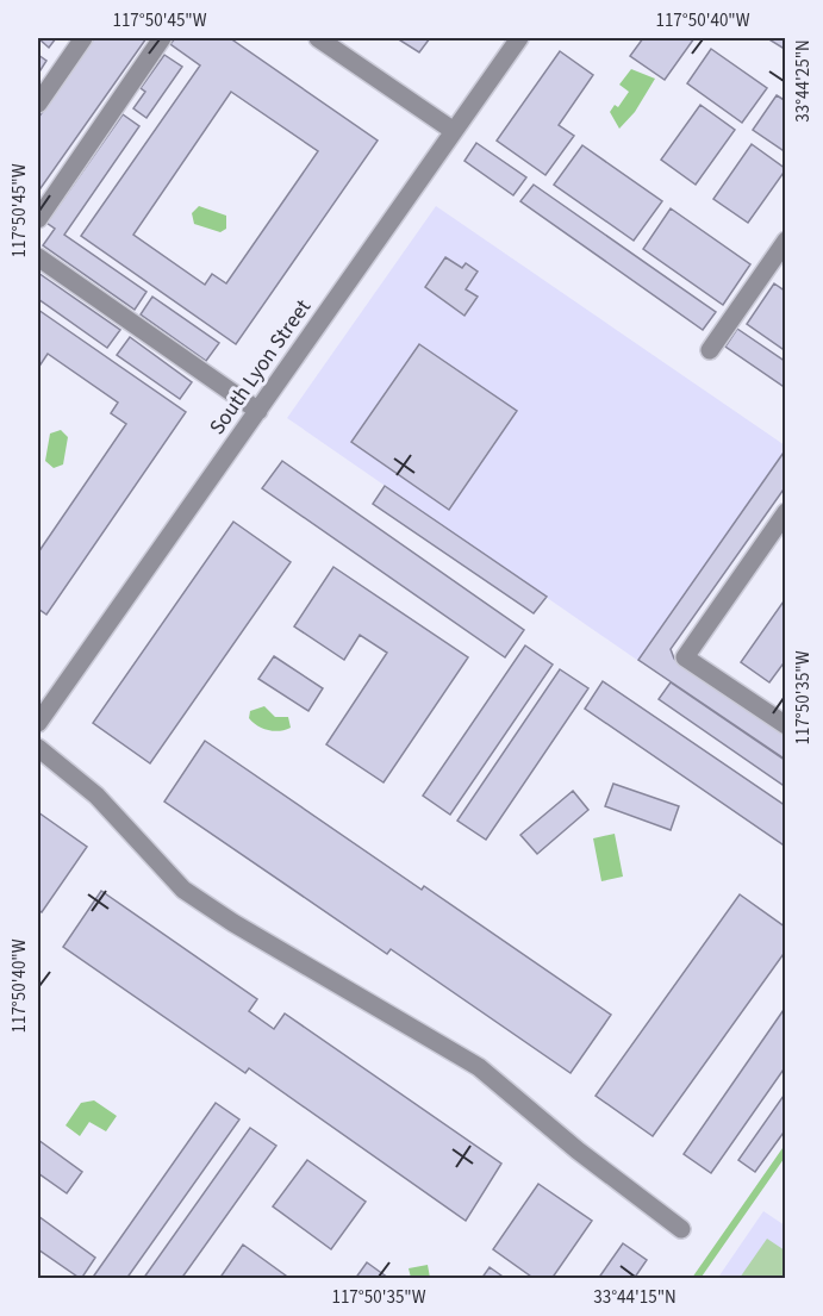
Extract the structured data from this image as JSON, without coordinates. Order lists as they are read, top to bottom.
{
  "streets": {
    "street": ["South Lyon Street"]
  },
  "coordinates": [
    "117°50'45\"W",
    "117°50'40\"W",
    "33°44'25\"N",
    "117°50'35\"W",
    "33°44'15\"N"
  ]
}
